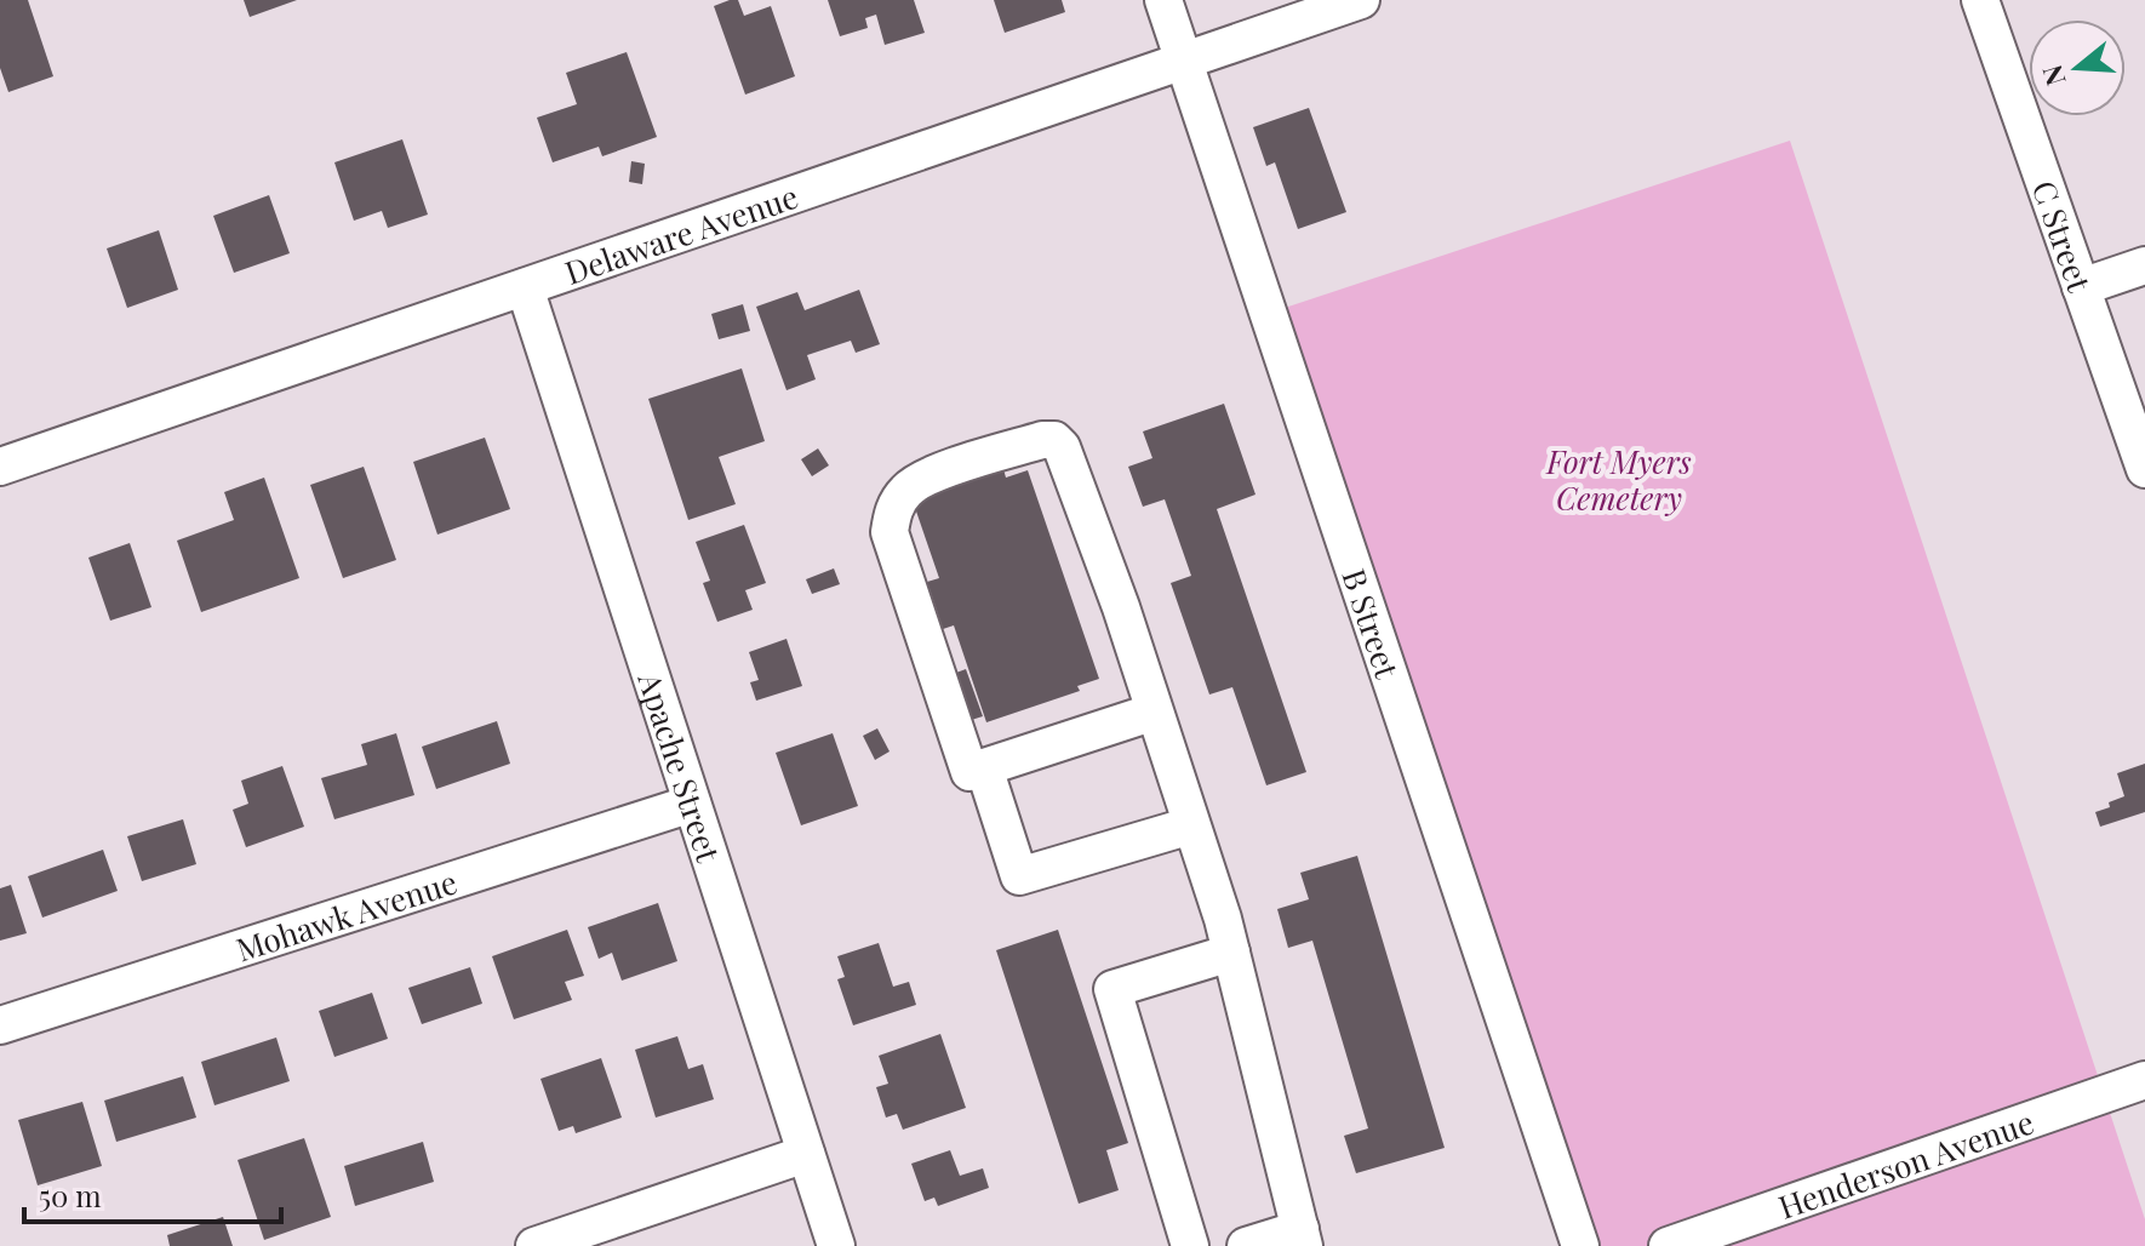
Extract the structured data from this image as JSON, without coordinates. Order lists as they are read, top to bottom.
{
  "streets": {
    "street": [
      "Delaware Avenue",
      "C Street",
      "B Street",
      "Apache Street",
      "Mohawk Avenue",
      "Henderson Avenue"
    ]
  },
  "crossings": [
    ["Delaware Avenue", "B Street"],
    ["Delaware Avenue", "Apache Street"],
    ["Apache Street", "Mohawk Avenue"]
  ],
  "parks": ["Fort Myers Cemetery"],
  "scale_bar": "50 m",
  "north": "left"
}
